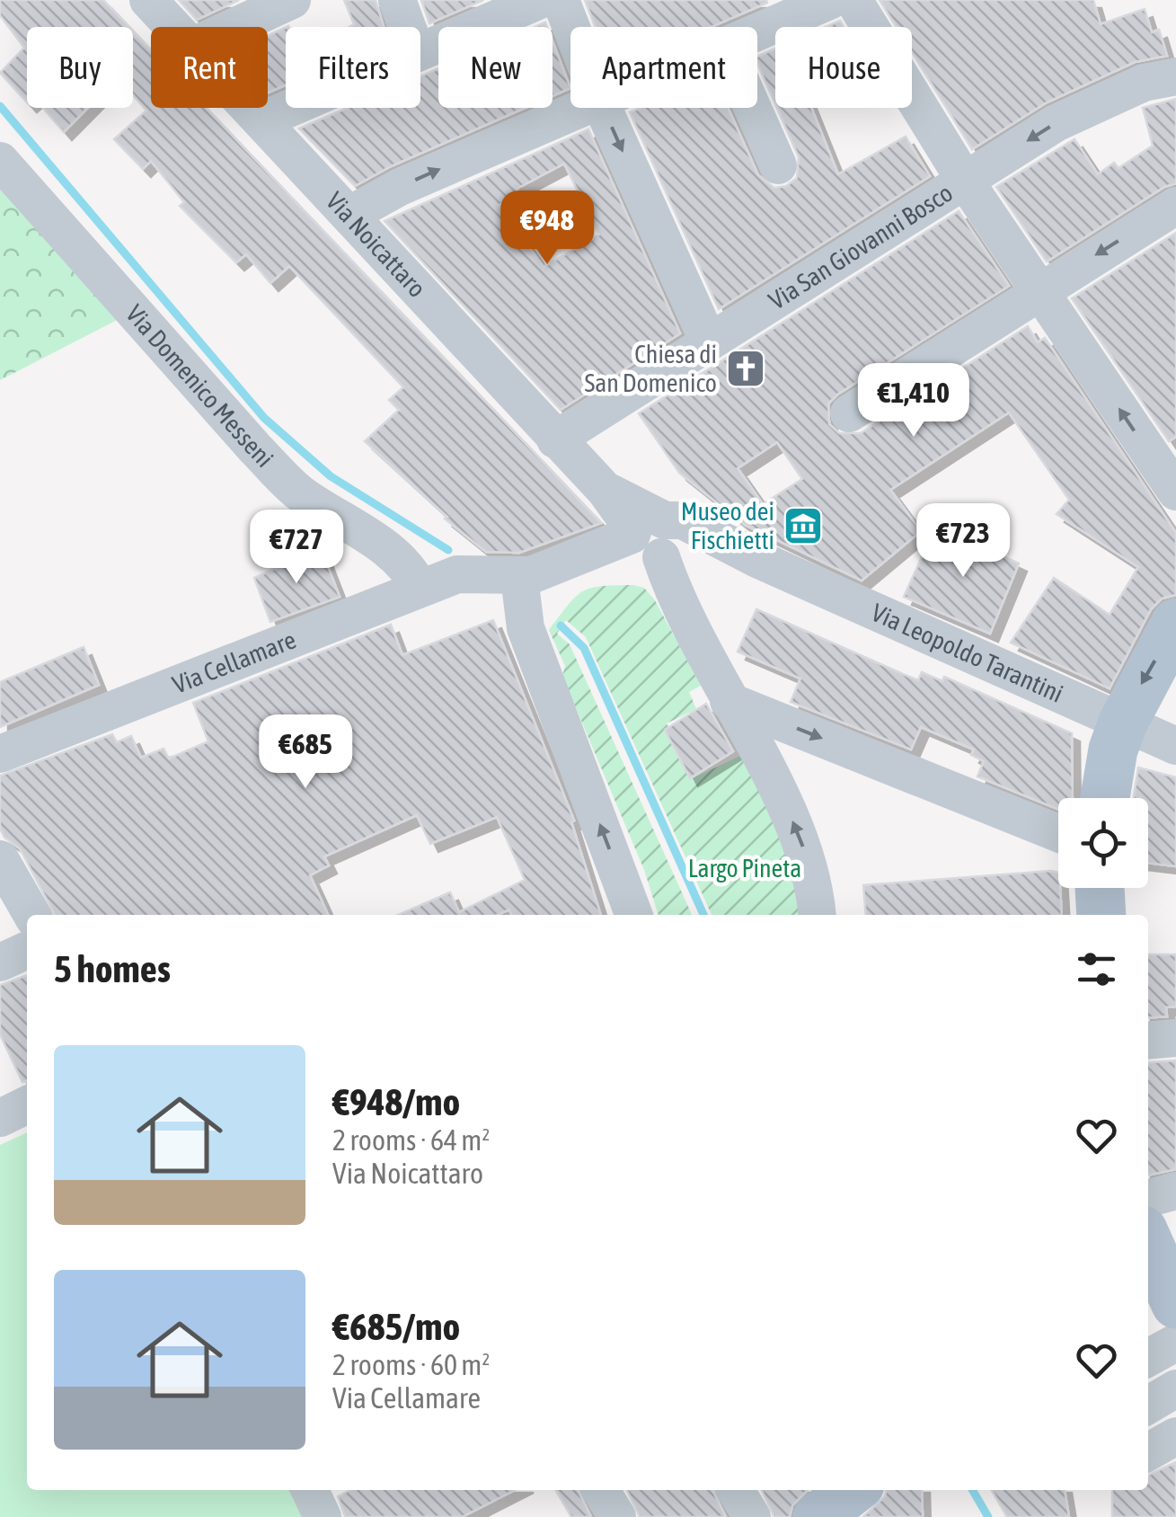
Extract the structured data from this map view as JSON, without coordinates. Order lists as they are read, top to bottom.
{
  "streets": {
    "street": [
      "Via Noicattaro",
      "Via San Giovanni Bosco",
      "Via Domenico Messeni",
      "Via Leopoldo Tarantini",
      "Via Cellamare"
    ]
  },
  "crossings": [
    ["Via Noicattaro", "Via San Giovanni Bosco"],
    ["Via Noicattaro", "Via Leopoldo Tarantini"],
    ["Via Noicattaro", "Via Cellamare"],
    ["Via Domenico Messeni", "Via Cellamare"],
    ["Via Leopoldo Tarantini", "Via Cellamare"]
  ],
  "parks": ["Largo Pineta"],
  "places": {
    "church": ["Chiesa di San Domenico"],
    "museum": ["Museo dei Fischietti"]
  },
  "page": {
    "chip": [
      "Buy",
      "Rent",
      "Filters",
      "New",
      "Apartment",
      "House"
    ],
    "price": [
      "€948",
      "€1,410",
      "€723",
      "€727",
      "€685"
    ],
    "heading": "5 homes",
    "list": [
      {
        "name": "€948/mo",
        "note": "2 rooms · 64 m² · Via Noicattaro"
      },
      {
        "name": "€685/mo",
        "note": "2 rooms · 60 m² · Via Cellamare"
      }
    ]
  }
}
